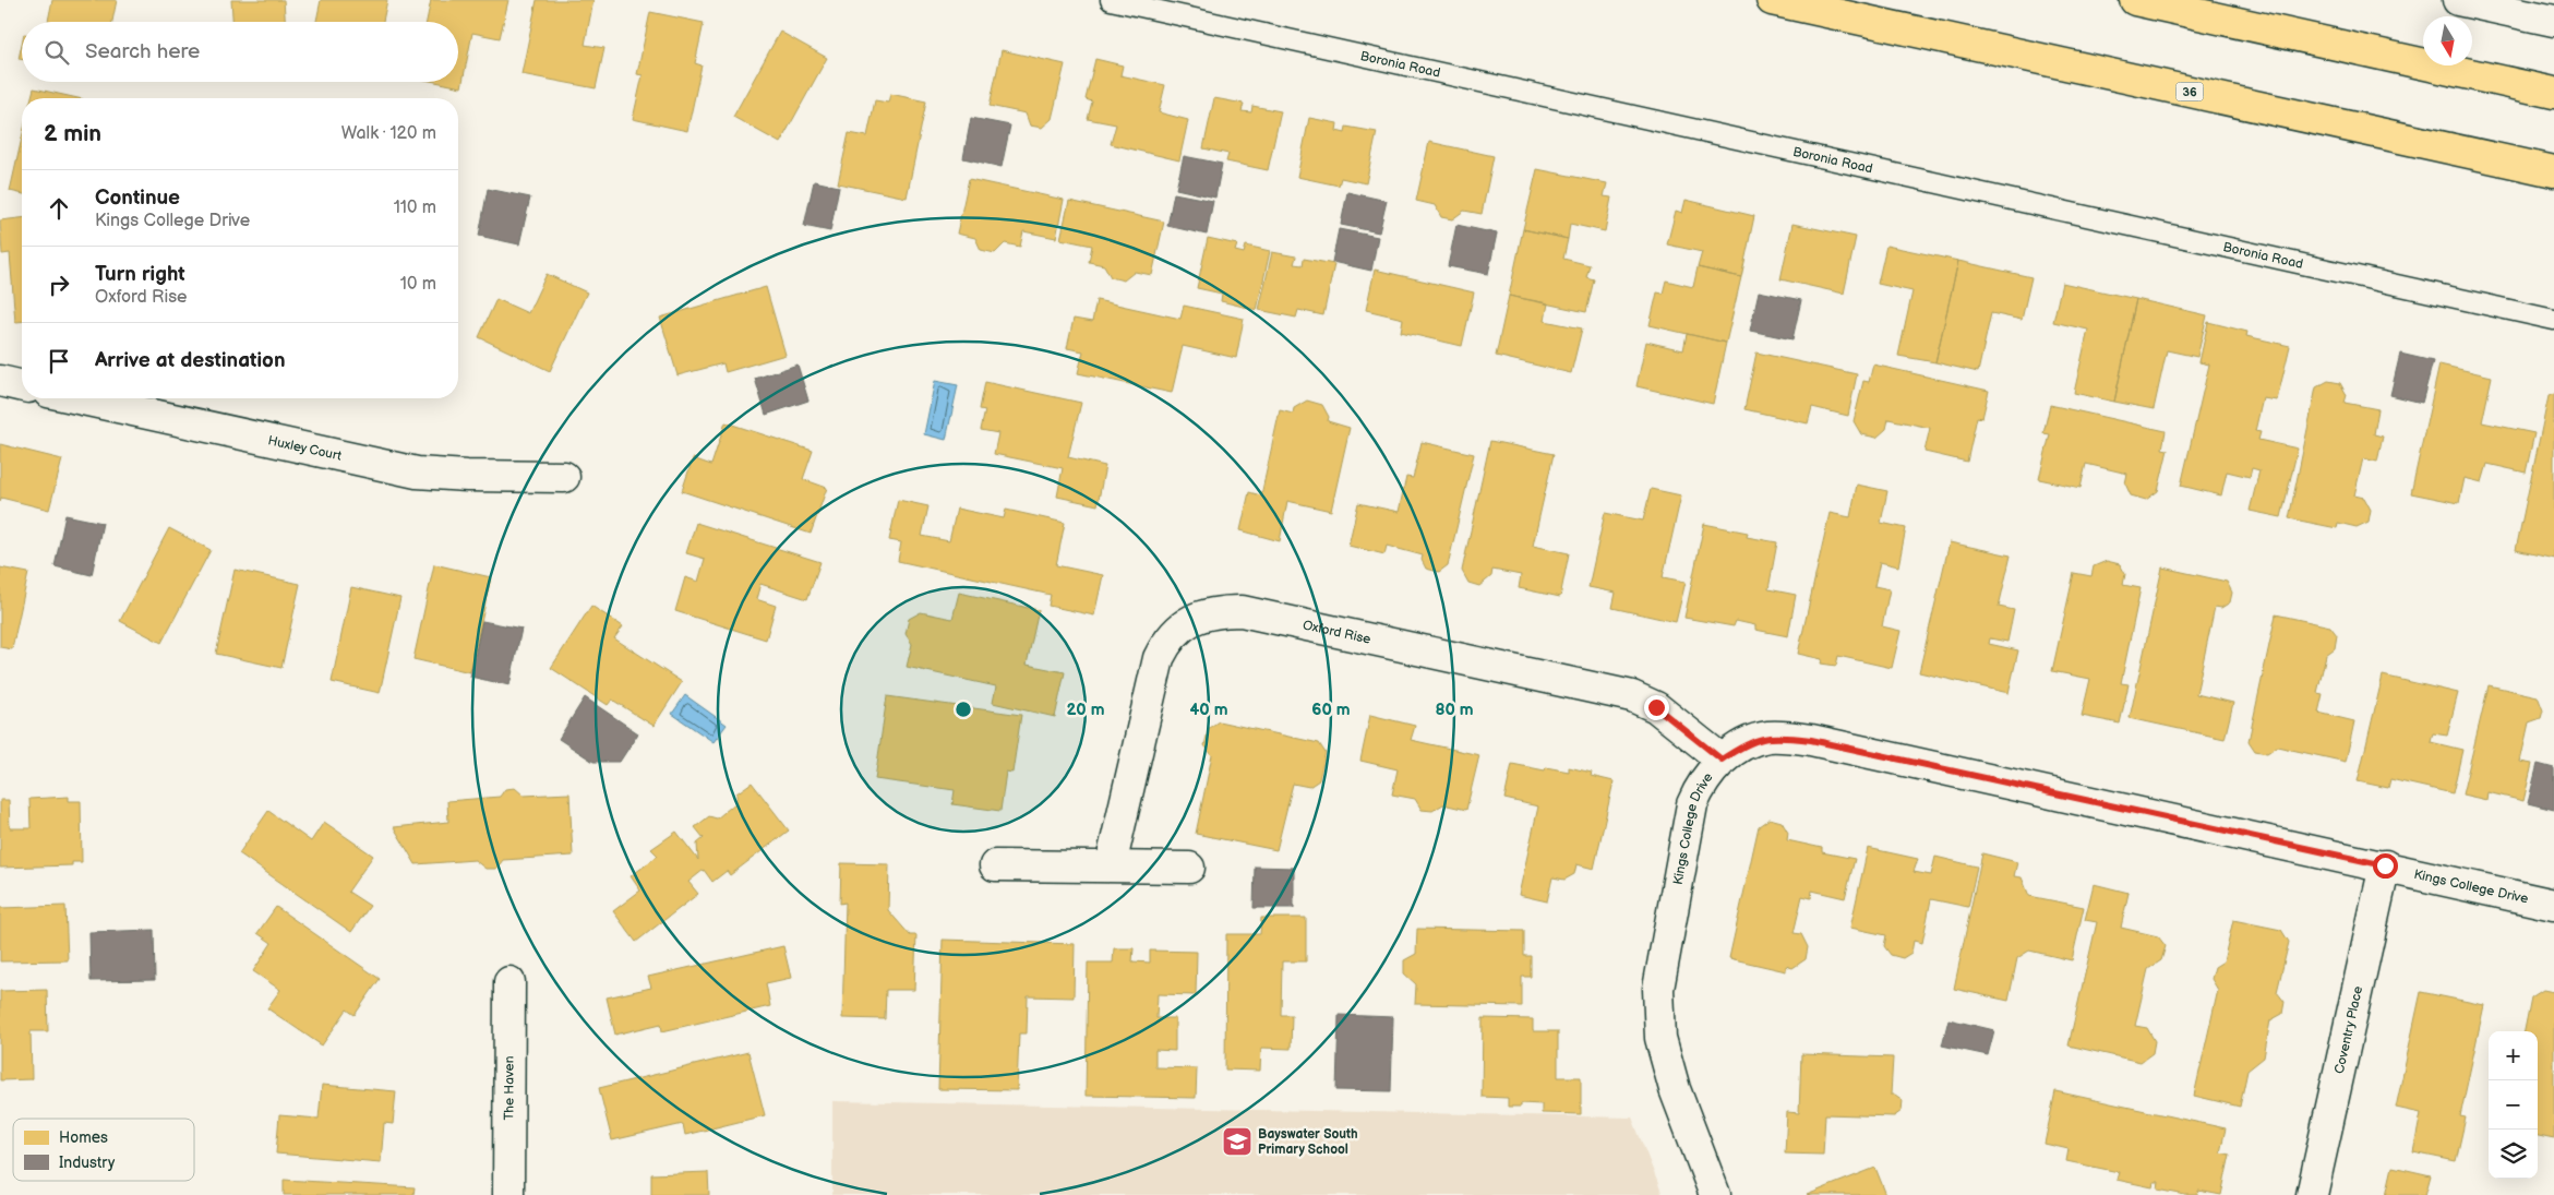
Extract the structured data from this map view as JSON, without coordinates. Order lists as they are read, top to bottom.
{
  "streets": {
    "main road": ["36"],
    "street": [
      "Huxley Court",
      "Oxford Rise",
      "Kings College Drive",
      "Coventry Place",
      "The Haven"
    ],
    "lane": ["Boronia Road"]
  },
  "crossings": [
    ["Oxford Rise", "Kings College Drive"],
    ["Kings College Drive", "Coventry Place"]
  ],
  "places": {
    "school or university": ["Bayswater South Primary School"]
  },
  "legend": ["Homes", "Industry"],
  "north": "bottom",
  "page": {
    "search": "Search here",
    "heading": ["2 min", "Walk · 120 m"],
    "list": [
      ["Continue", "Kings College Drive", "110 m"],
      ["Turn right", "Oxford Rise", "10 m"],
      "Arrive at destination"
    ],
    "map_buttons": ["+", "−"]
  },
  "rings": [
    "20 m",
    "40 m",
    "60 m",
    "80 m"
  ]
}
